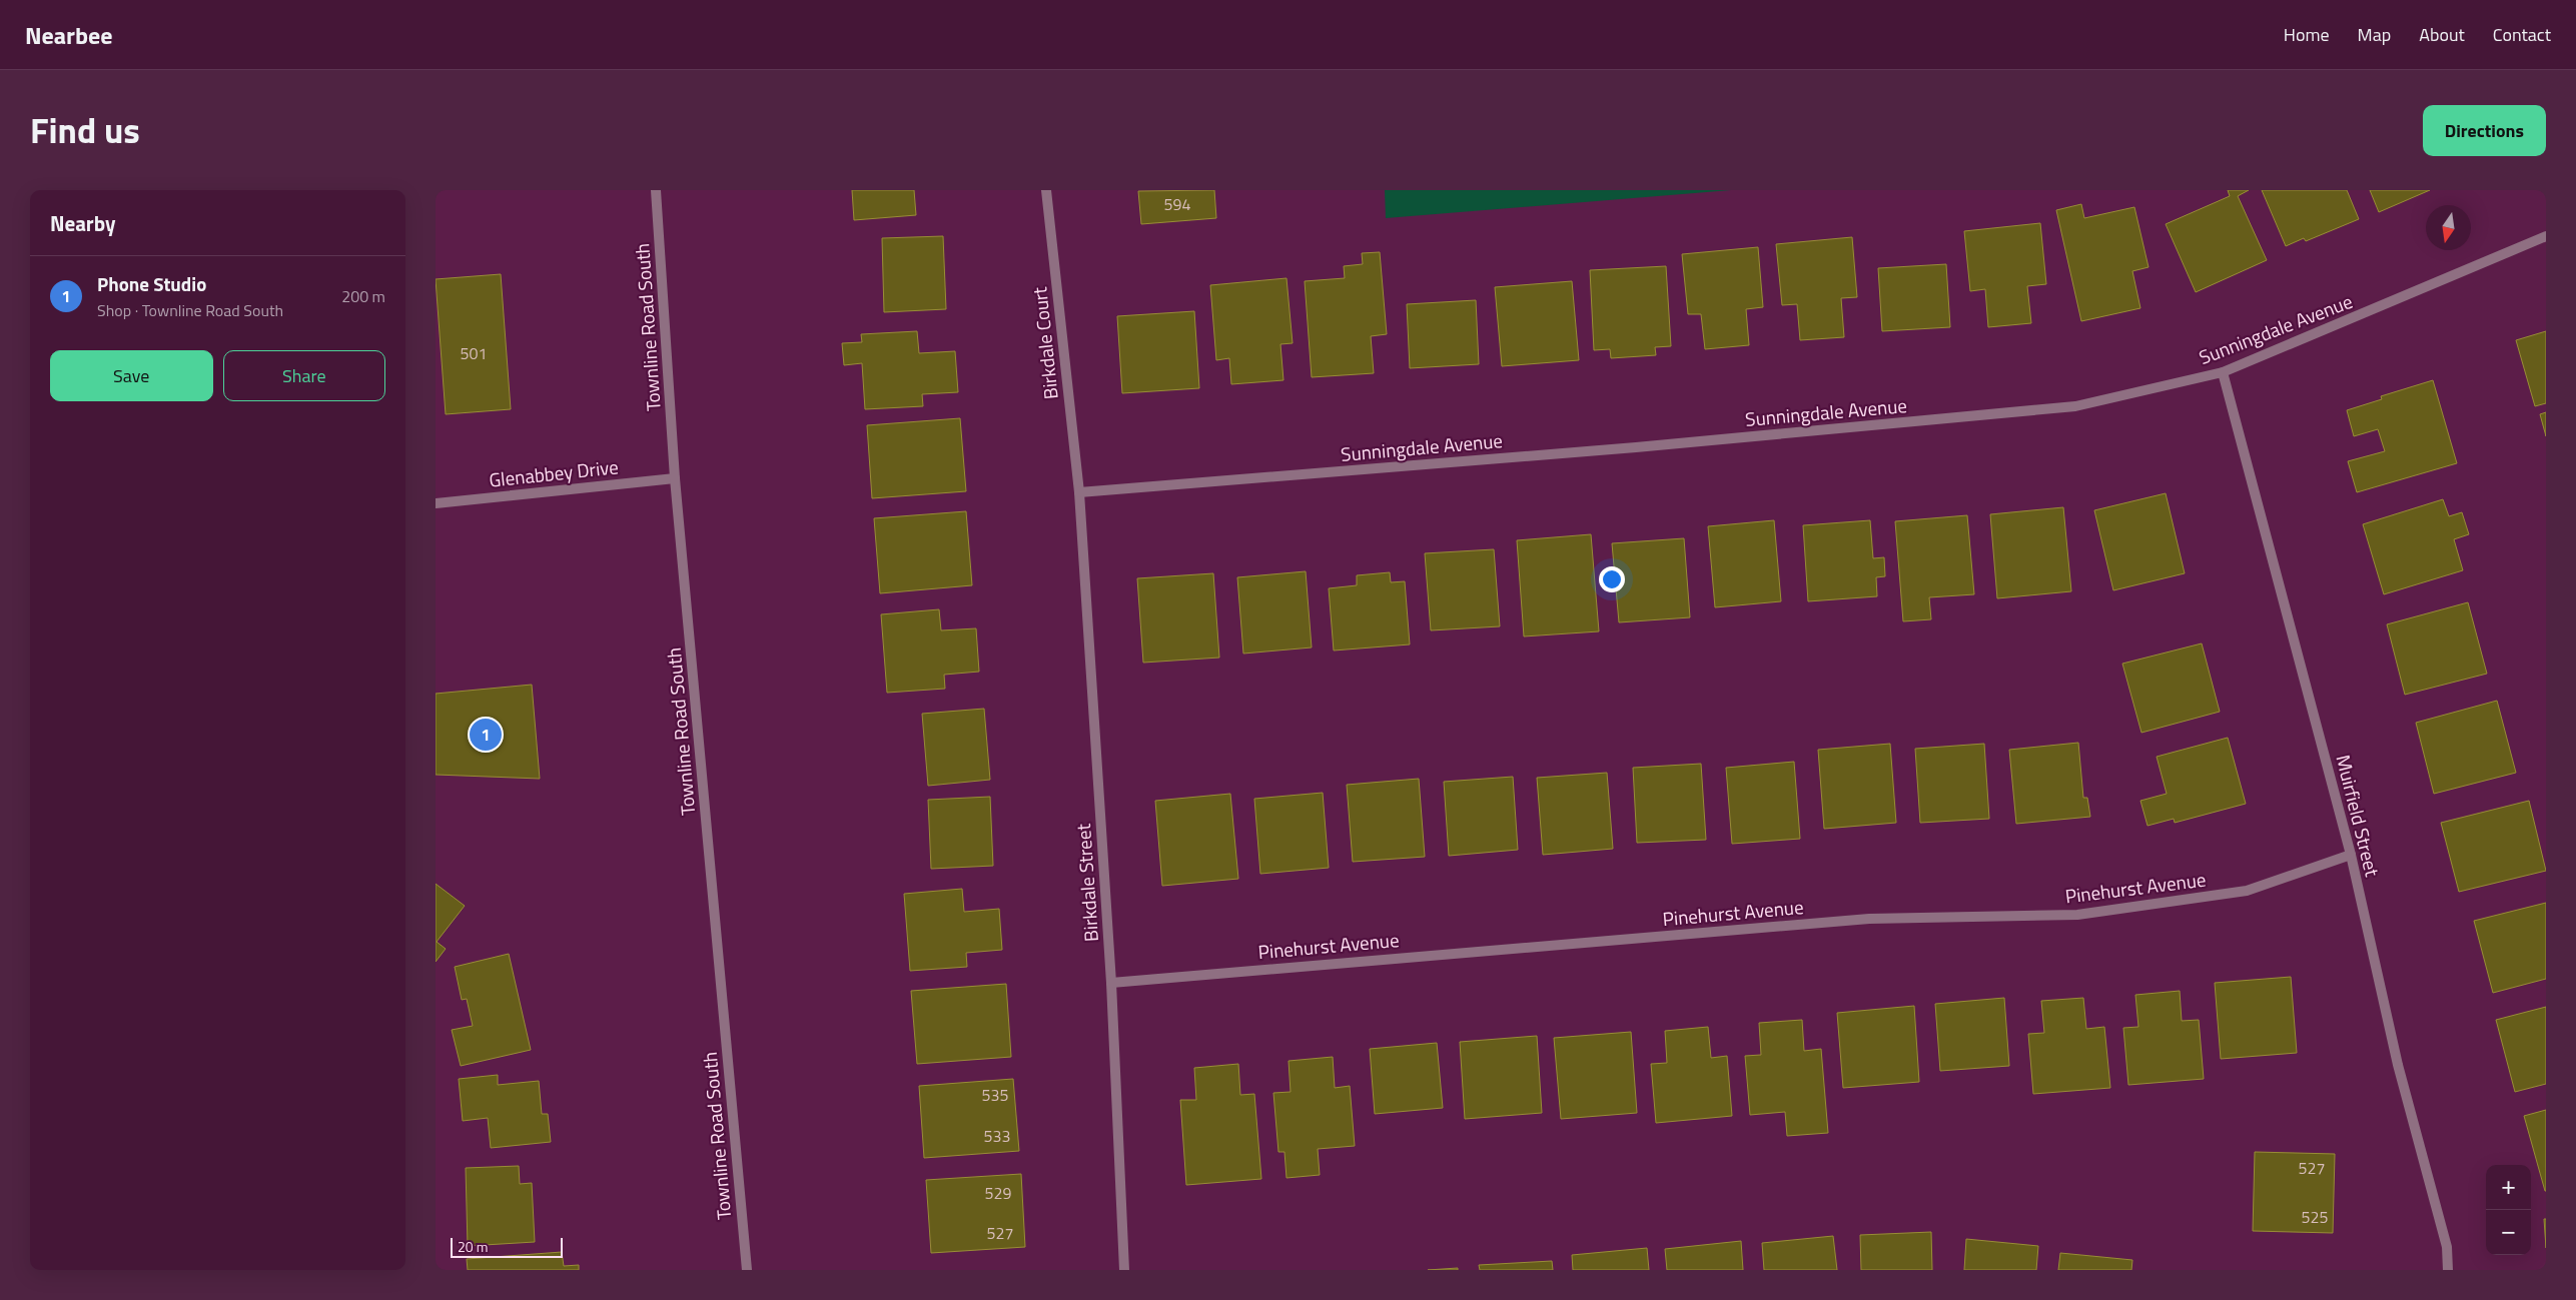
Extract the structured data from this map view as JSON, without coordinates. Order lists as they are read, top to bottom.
{
  "streets": {
    "street": [
      "Townline Road South",
      "Sunningdale Avenue",
      "Birkdale Court",
      "Glenabbey Drive",
      "Muirfield Street",
      "Birkdale Street",
      "Pinehurst Avenue"
    ]
  },
  "crossings": [
    ["Townline Road South", "Glenabbey Drive"],
    ["Sunningdale Avenue", "Birkdale Court"],
    ["Sunningdale Avenue", "Muirfield Street"],
    ["Sunningdale Avenue", "Birkdale Street"],
    ["Birkdale Court", "Birkdale Street"],
    ["Muirfield Street", "Pinehurst Avenue"],
    ["Birkdale Street", "Pinehurst Avenue"]
  ],
  "house_numbers": [
    "594",
    "501",
    "535",
    "533",
    "527",
    "529",
    "525",
    "527"
  ],
  "scale_bar": "20 m",
  "north": "bottom",
  "page": {
    "header": "Nearbee",
    "nav": [
      "Home",
      "Map",
      "About",
      "Contact"
    ],
    "title": "Find us",
    "buttons": [
      "Directions",
      ["Save", "Share"]
    ],
    "heading": "Nearby",
    "list": [
      {
        "mark": "1",
        "name": "Phone Studio",
        "note": "Shop · Townline Road South",
        "value": "200 m"
      }
    ],
    "pins": "1",
    "map_buttons": ["+", "−"],
    "scale": "20 m"
  }
}
